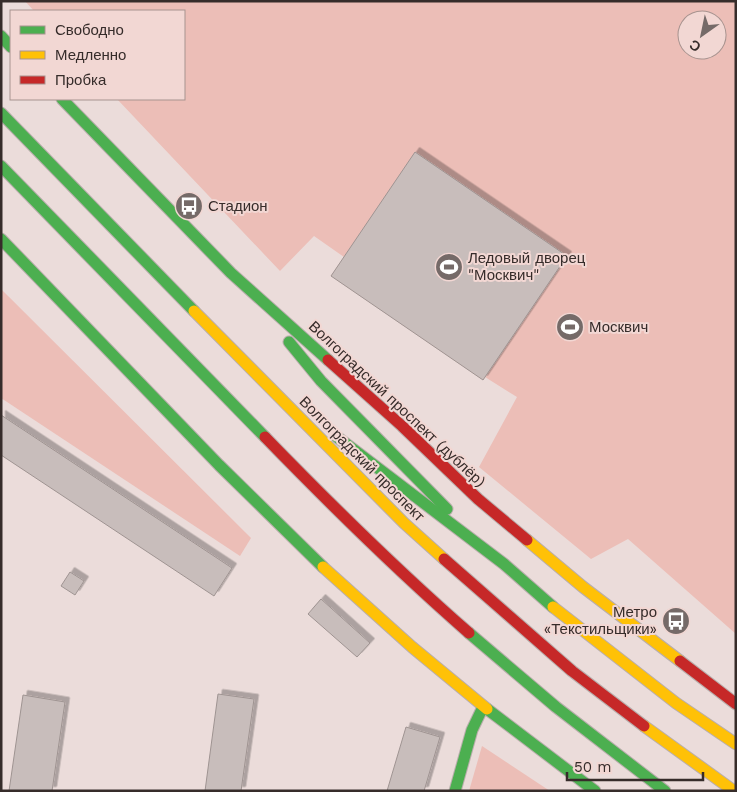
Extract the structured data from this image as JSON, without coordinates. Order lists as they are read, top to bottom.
{
  "streets": {
    "main road": ["Волгоградский проспект (дублёр)", "Волгоградский проспект"]
  },
  "places": {
    "bus stop": ["Стадион", "Метро «Текстильщики»"],
    "sports": ["Ледовый дворец \"Москвич\"", "Москвич"]
  },
  "legend": ["Свободно", "Медленно", "Пробка"],
  "scale_bar": "50 m",
  "north": "bottom left"
}
